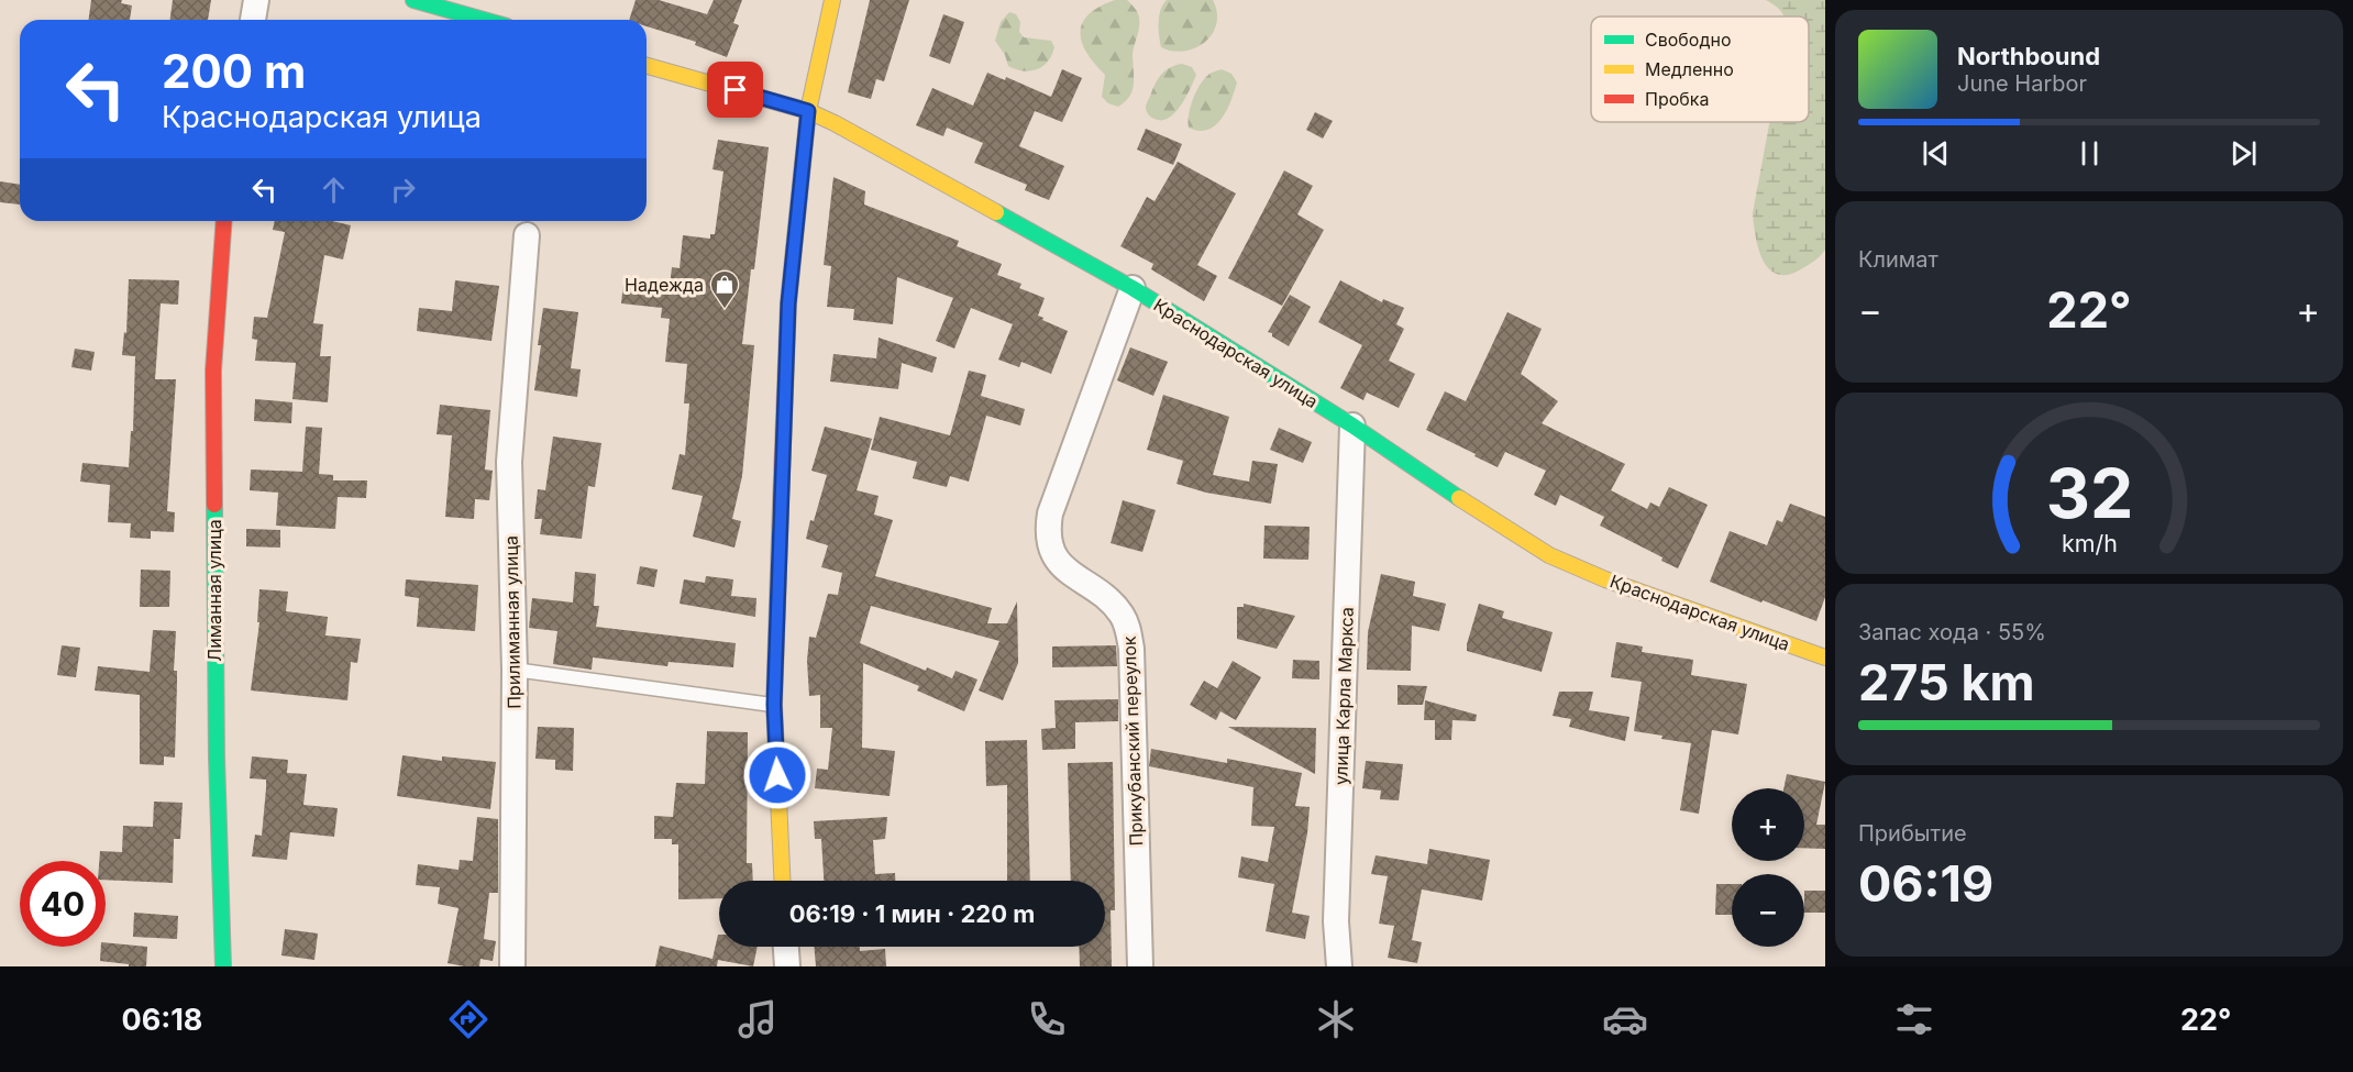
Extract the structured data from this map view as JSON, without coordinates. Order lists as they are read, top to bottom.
{
  "streets": {
    "street": [
      "Краснодарская улица",
      "Лиманная улица",
      "Прилиманная улица",
      "улица Карла Маркса",
      "Прикубанский переулок"
    ]
  },
  "crossings": [
    ["Краснодарская улица", "улица Карла Маркса"],
    ["Краснодарская улица", "Прикубанский переулок"]
  ],
  "places": {
    "shop": ["Надежда"]
  },
  "legend": ["Свободно", "Медленно", "Пробка"],
  "page": {
    "turn": ["200 m", "Краснодарская улица"],
    "song": ["Northbound", "June Harbor"],
    "tile": [
      "Климат",
      ["Запас хода · 55%", "275 km"],
      ["Прибытие", "06:19"]
    ],
    "heat": ["−", "22°", "+"],
    "map_buttons": ["+", "−"],
    "limit": "40",
    "trip": "06:19 · 1 мин · 220 m",
    "tabs": ["06:18", "22°"],
    "gauge": ["32", "km/h"]
  }
}
